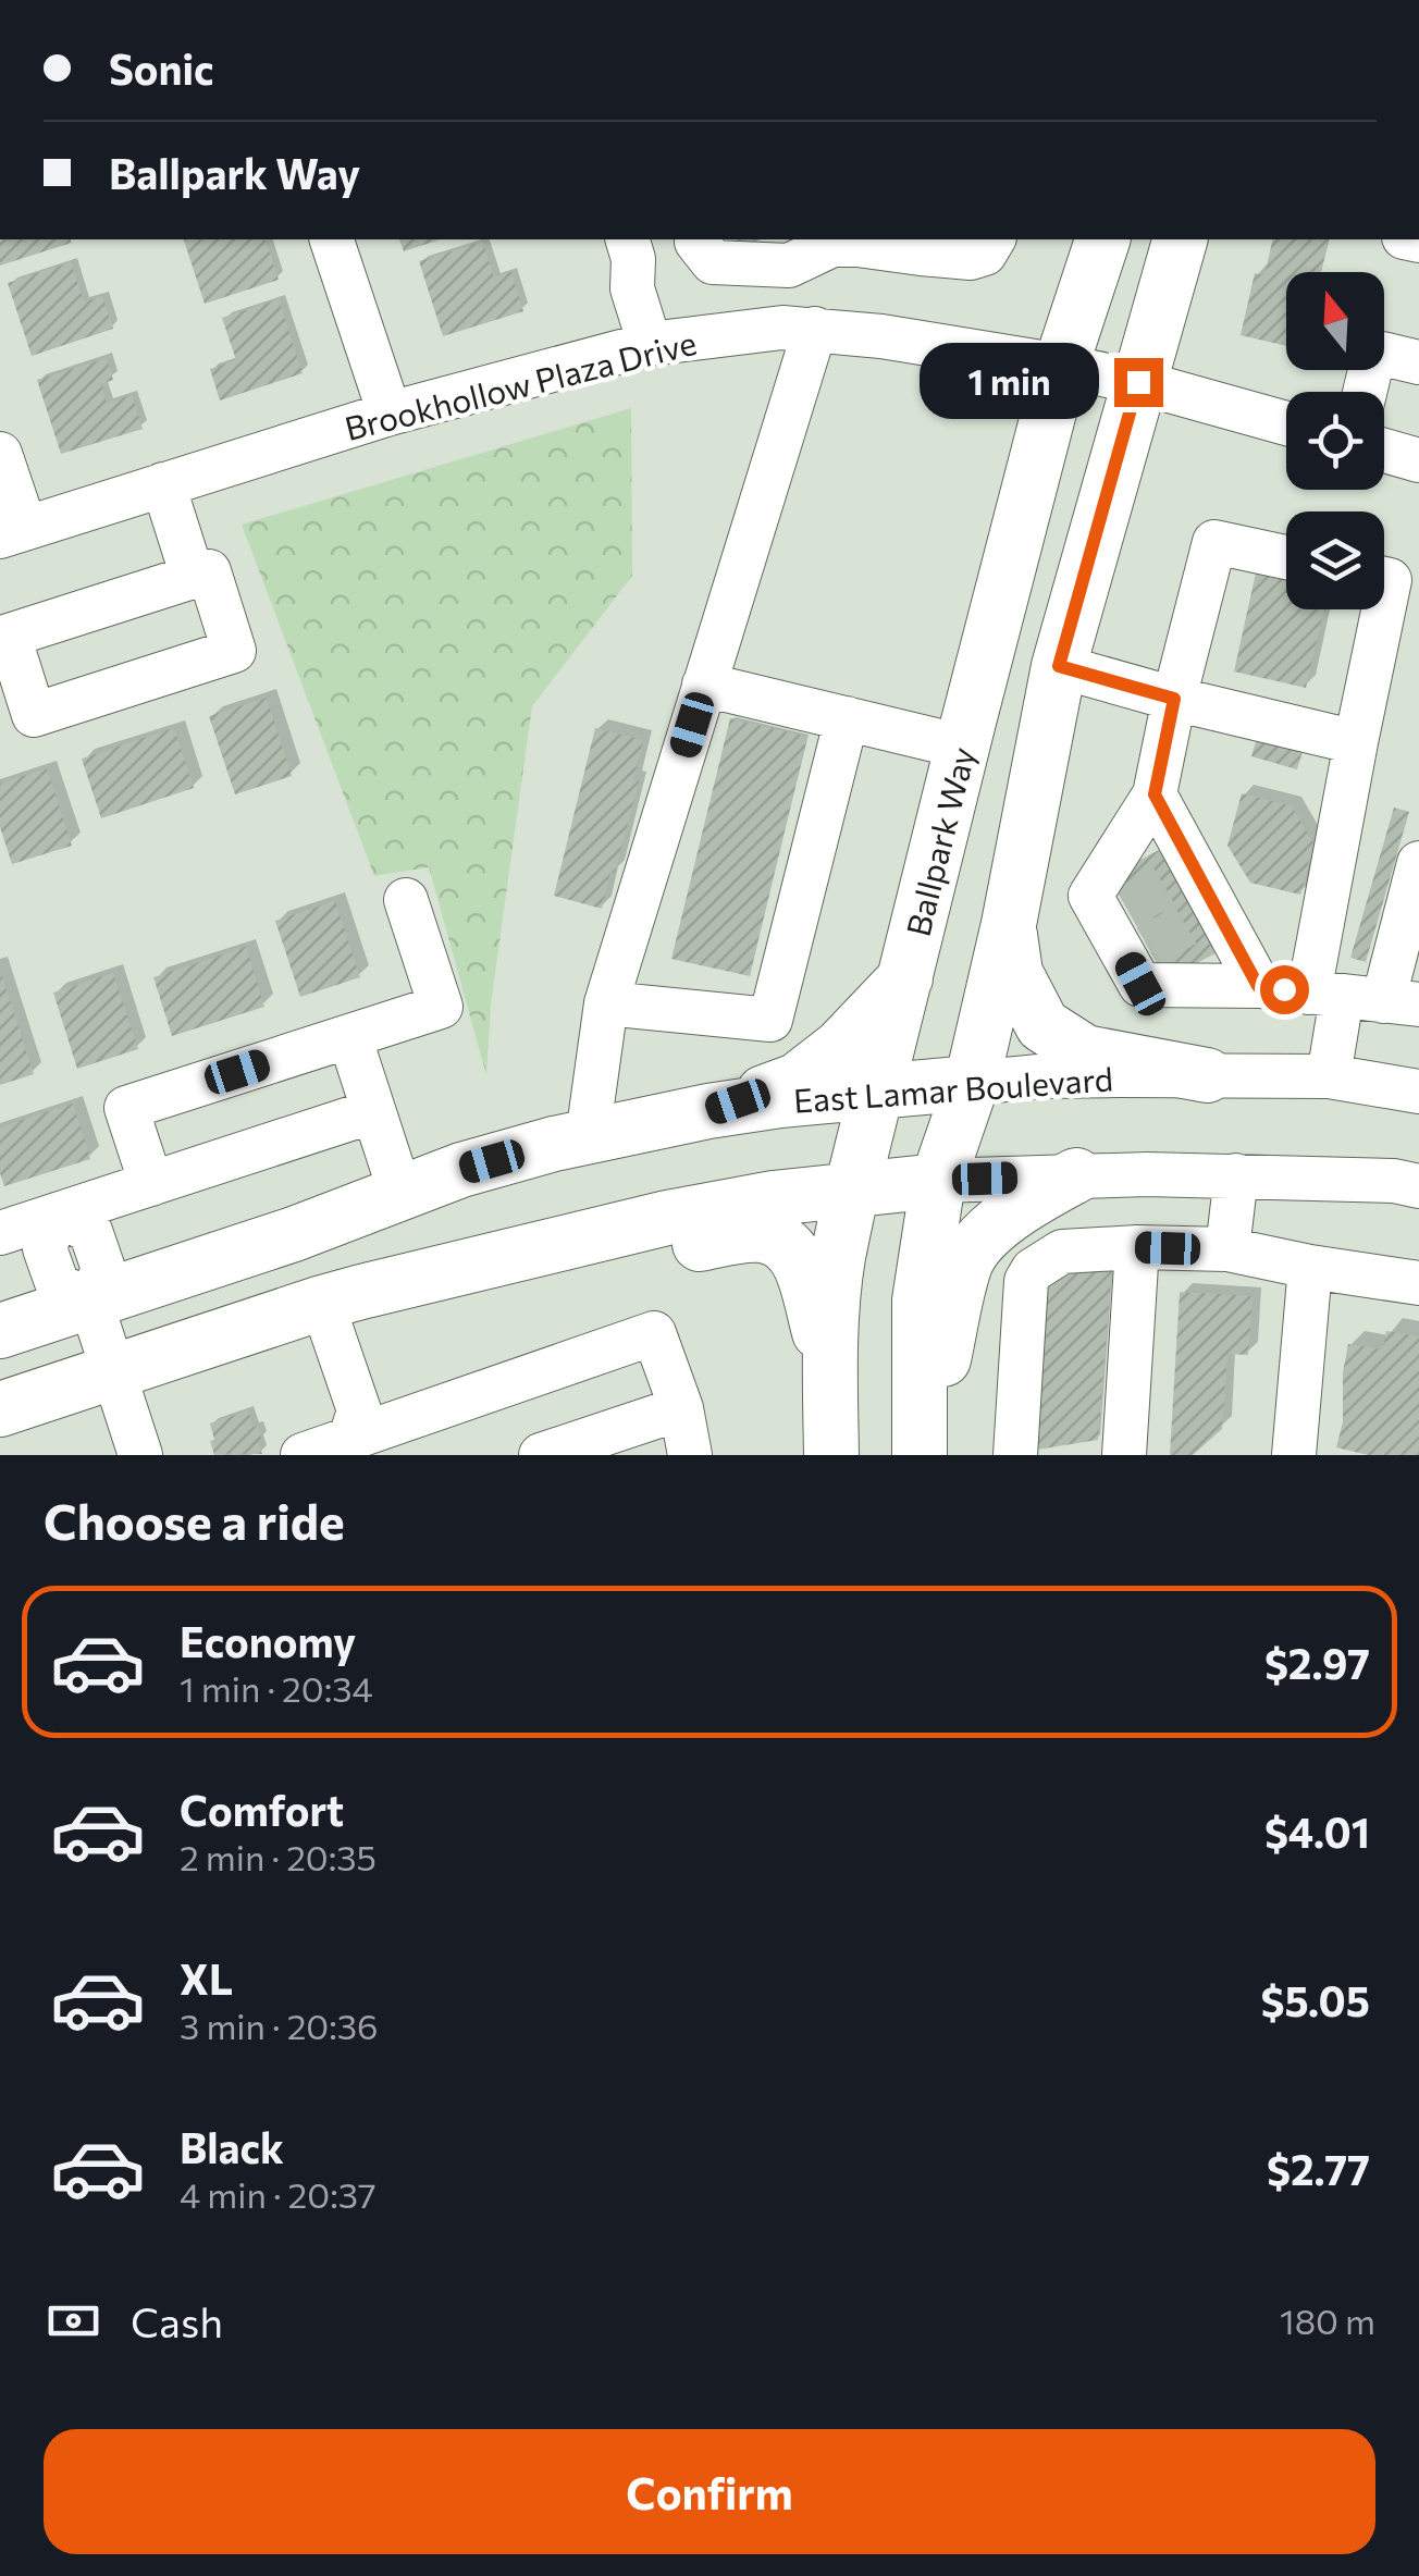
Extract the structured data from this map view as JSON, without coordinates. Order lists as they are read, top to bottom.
{
  "streets": {
    "main road": ["Ballpark Way", "East Lamar Boulevard"],
    "street": ["Brookhollow Plaza Drive"]
  },
  "crossings": [
    ["Brookhollow Plaza Drive", "Ballpark Way"],
    ["Ballpark Way", "East Lamar Boulevard"]
  ],
  "north": "top",
  "page": {
    "banner": ["Sonic", "Ballpark Way"],
    "bubble": "1 min",
    "heading": "Choose a ride",
    "list": [
      {
        "name": "Economy",
        "note": "1 min · 20:34",
        "value": "$2.97"
      },
      {
        "name": "Comfort",
        "note": "2 min · 20:35",
        "value": "$4.01"
      },
      {
        "name": "XL",
        "note": "3 min · 20:36",
        "value": "$5.05"
      },
      {
        "name": "Black",
        "note": "4 min · 20:37",
        "value": "$2.77"
      }
    ],
    "pay": ["Cash", "180 m"],
    "buttons": "Confirm"
  }
}
